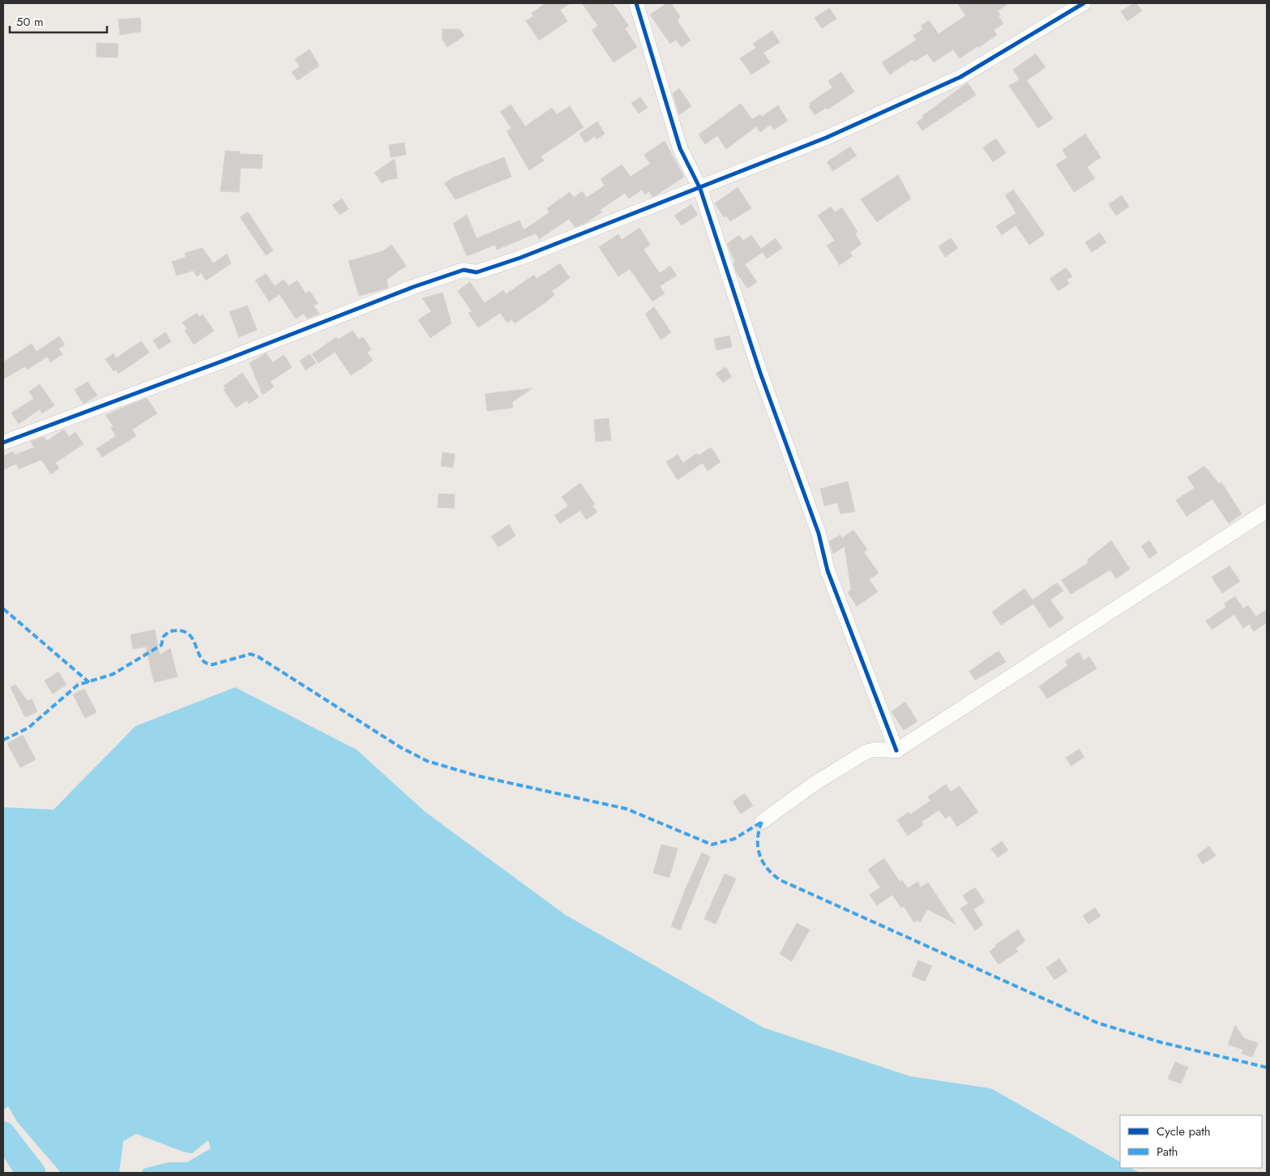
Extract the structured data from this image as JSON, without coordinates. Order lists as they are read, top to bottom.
{
  "legend": ["Cycle path", "Path"],
  "scale_bar": "50 m"
}
